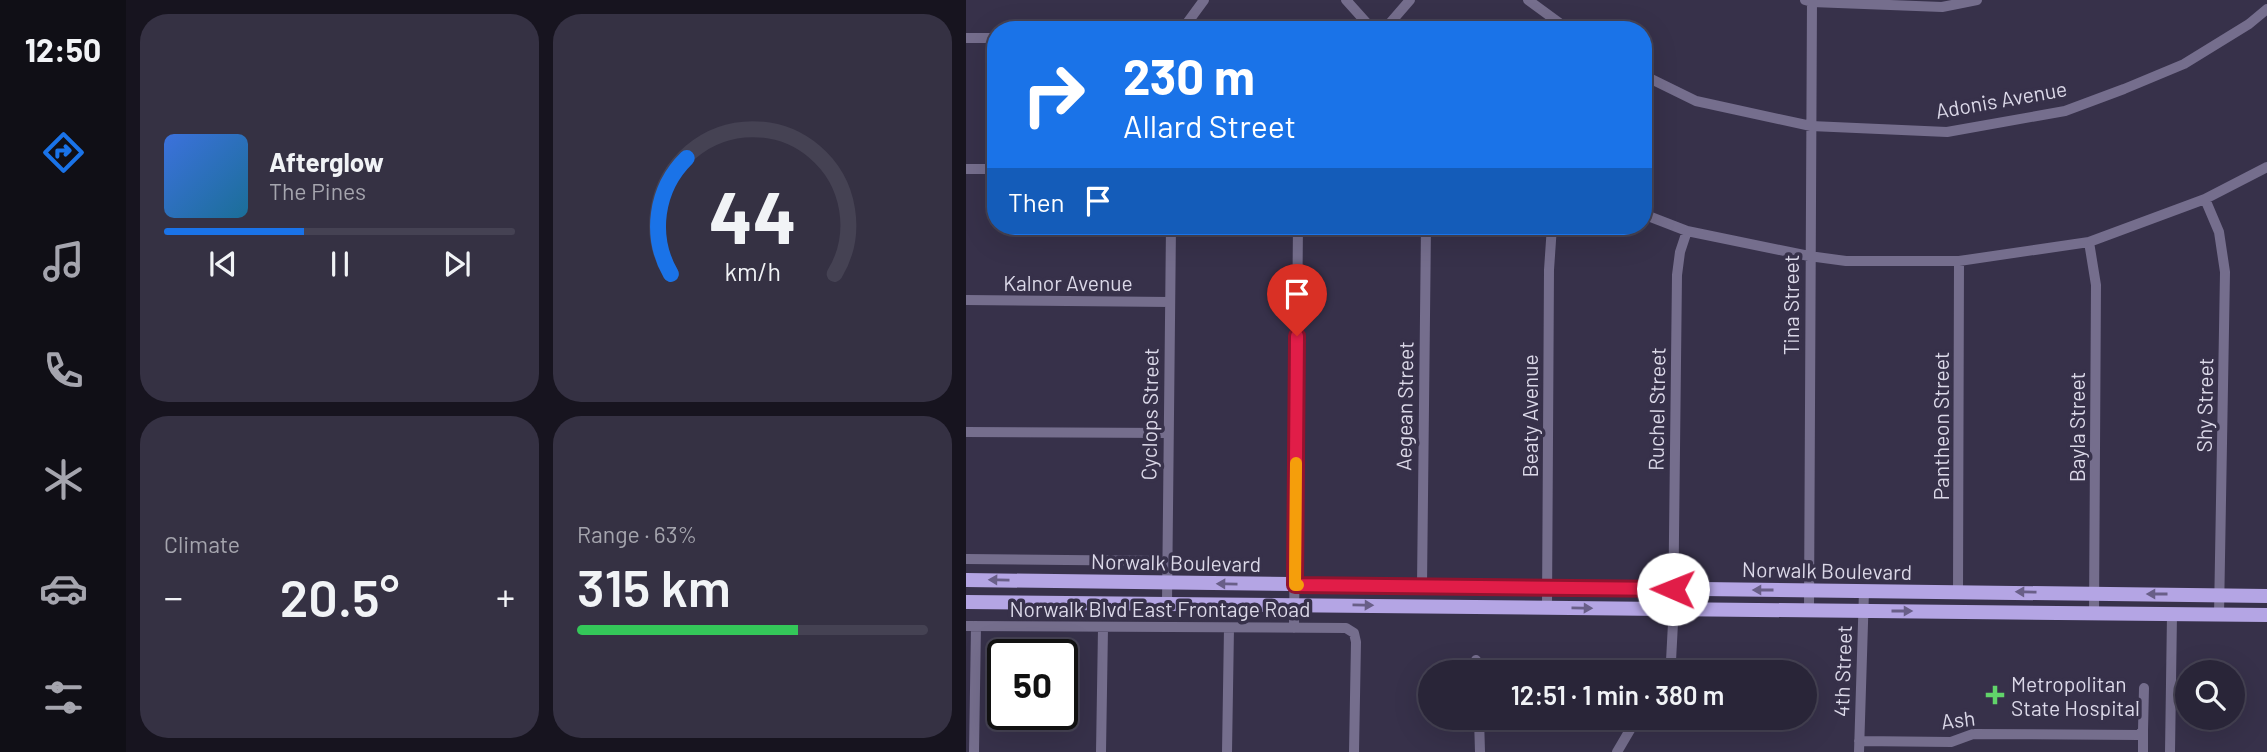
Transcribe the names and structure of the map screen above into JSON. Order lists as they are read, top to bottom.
{
  "streets": {
    "main road": ["Norwalk Boulevard"],
    "street": [
      "Adonis Avenue",
      "Kalnor Avenue",
      "Tina Street",
      "Shy Street",
      "Aegean Street",
      "Ruchel Street",
      "Cyclops Street",
      "Beaty Avenue",
      "Pantheon Street",
      "Bayla Street",
      "Norwalk Blvd East Frontage Road",
      "4th Street",
      "Ash"
    ]
  },
  "crossings": [
    ["Adonis Avenue", "Tina Street"],
    ["Kalnor Avenue", "Cyclops Street"],
    ["Tina Street", "Norwalk Boulevard"],
    ["Shy Street", "Norwalk Boulevard"],
    ["Aegean Street", "Norwalk Boulevard"],
    ["Ruchel Street", "Norwalk Boulevard"],
    ["Cyclops Street", "Norwalk Boulevard"],
    ["Beaty Avenue", "Norwalk Boulevard"],
    ["Pantheon Street", "Norwalk Boulevard"],
    ["Bayla Street", "Norwalk Boulevard"],
    ["Norwalk Boulevard", "4th Street"],
    ["4th Street", "Ash"]
  ],
  "places": {
    "health": ["Metropolitan State Hospital"]
  },
  "page": {
    "tabs": "12:50",
    "turn": ["230 m", "Allard Street"],
    "song": ["Afterglow", "The Pines"],
    "then": "Then",
    "tile": [
      "Climate",
      ["Range · 63%", "315 km"]
    ],
    "heat": ["−", "20.5°", "+"],
    "limit": "50",
    "trip": "12:51 · 1 min · 380 m",
    "gauge": ["44", "km/h"]
  }
}
